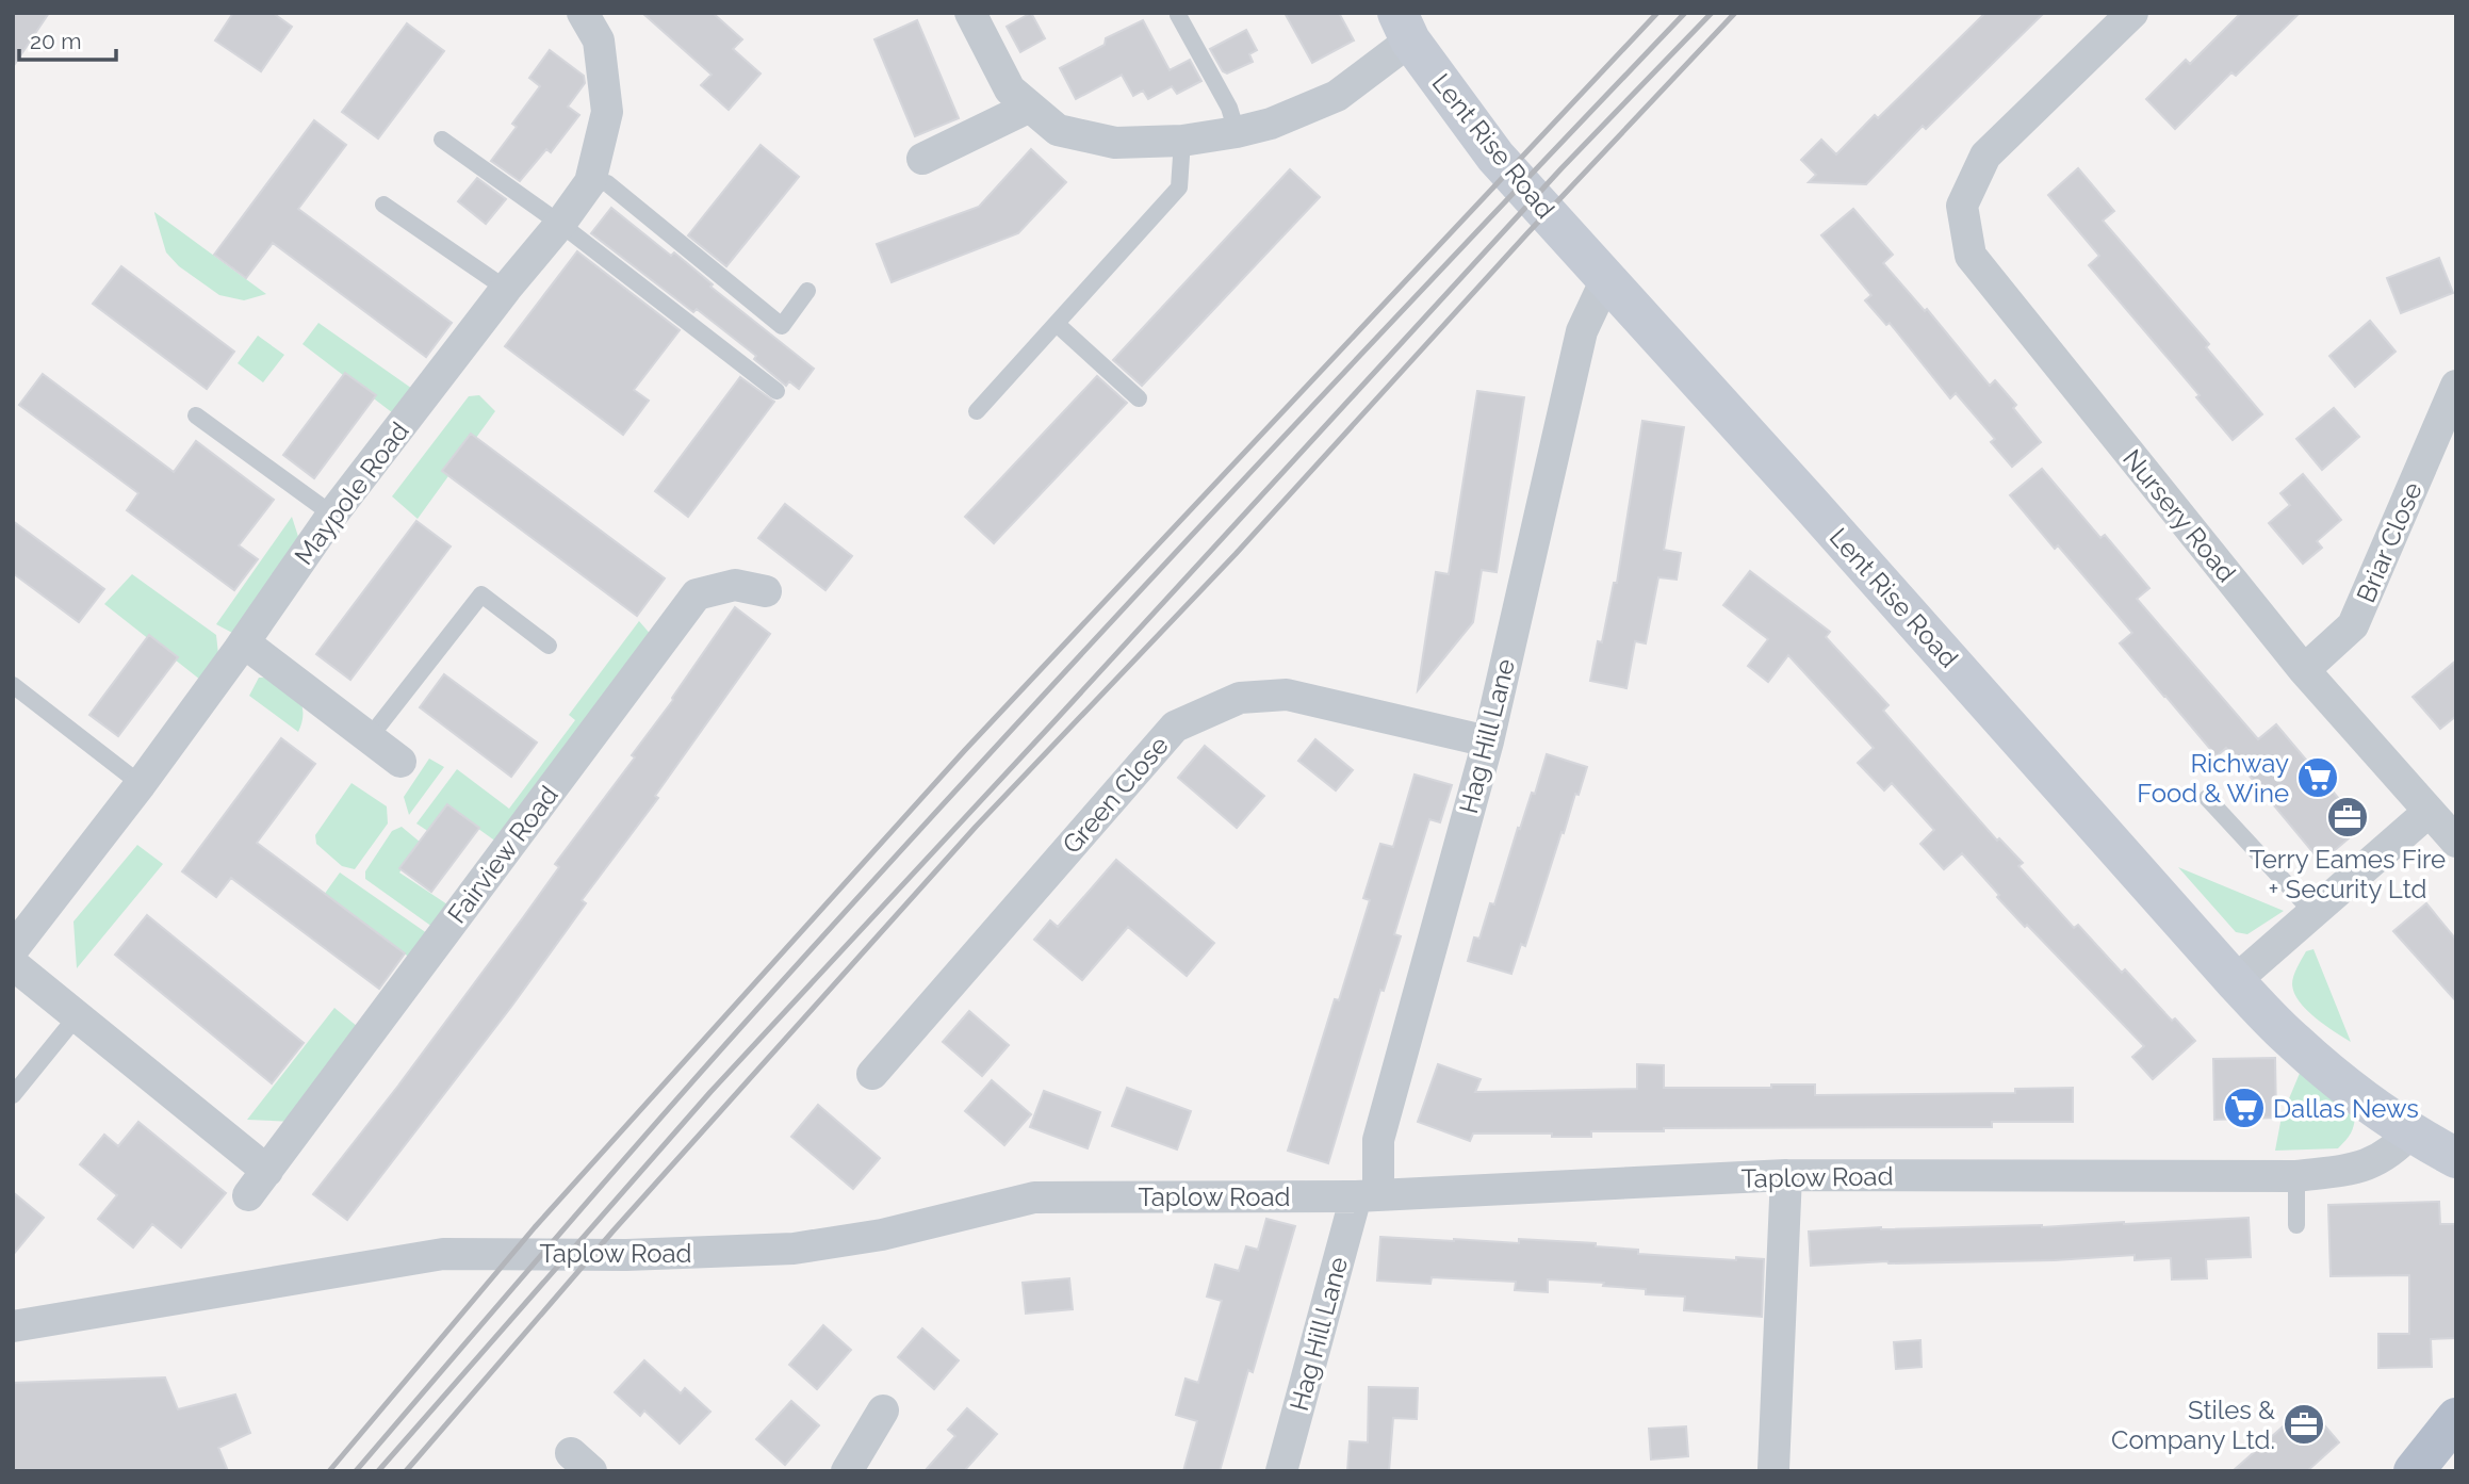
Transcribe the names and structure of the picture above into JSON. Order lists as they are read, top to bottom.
{
  "streets": {
    "street": [
      "Lent Rise Road",
      "Maypole Road",
      "Nursery Road",
      "Briar Close",
      "Hag Hill Lane",
      "Green Close",
      "Fairview Road",
      "Taplow Road"
    ]
  },
  "crossings": [
    ["Lent Rise Road", "Hag Hill Lane"],
    ["Lent Rise Road", "Taplow Road"],
    ["Nursery Road", "Briar Close"],
    ["Hag Hill Lane", "Green Close"],
    ["Hag Hill Lane", "Taplow Road"]
  ],
  "places": {
    "supermarket": ["Richway Food & Wine", "Dallas News"],
    "office": ["Terry Eames Fire + Security Ltd", "Stiles & Company Ltd."]
  },
  "scale_bar": "20 m"
}
